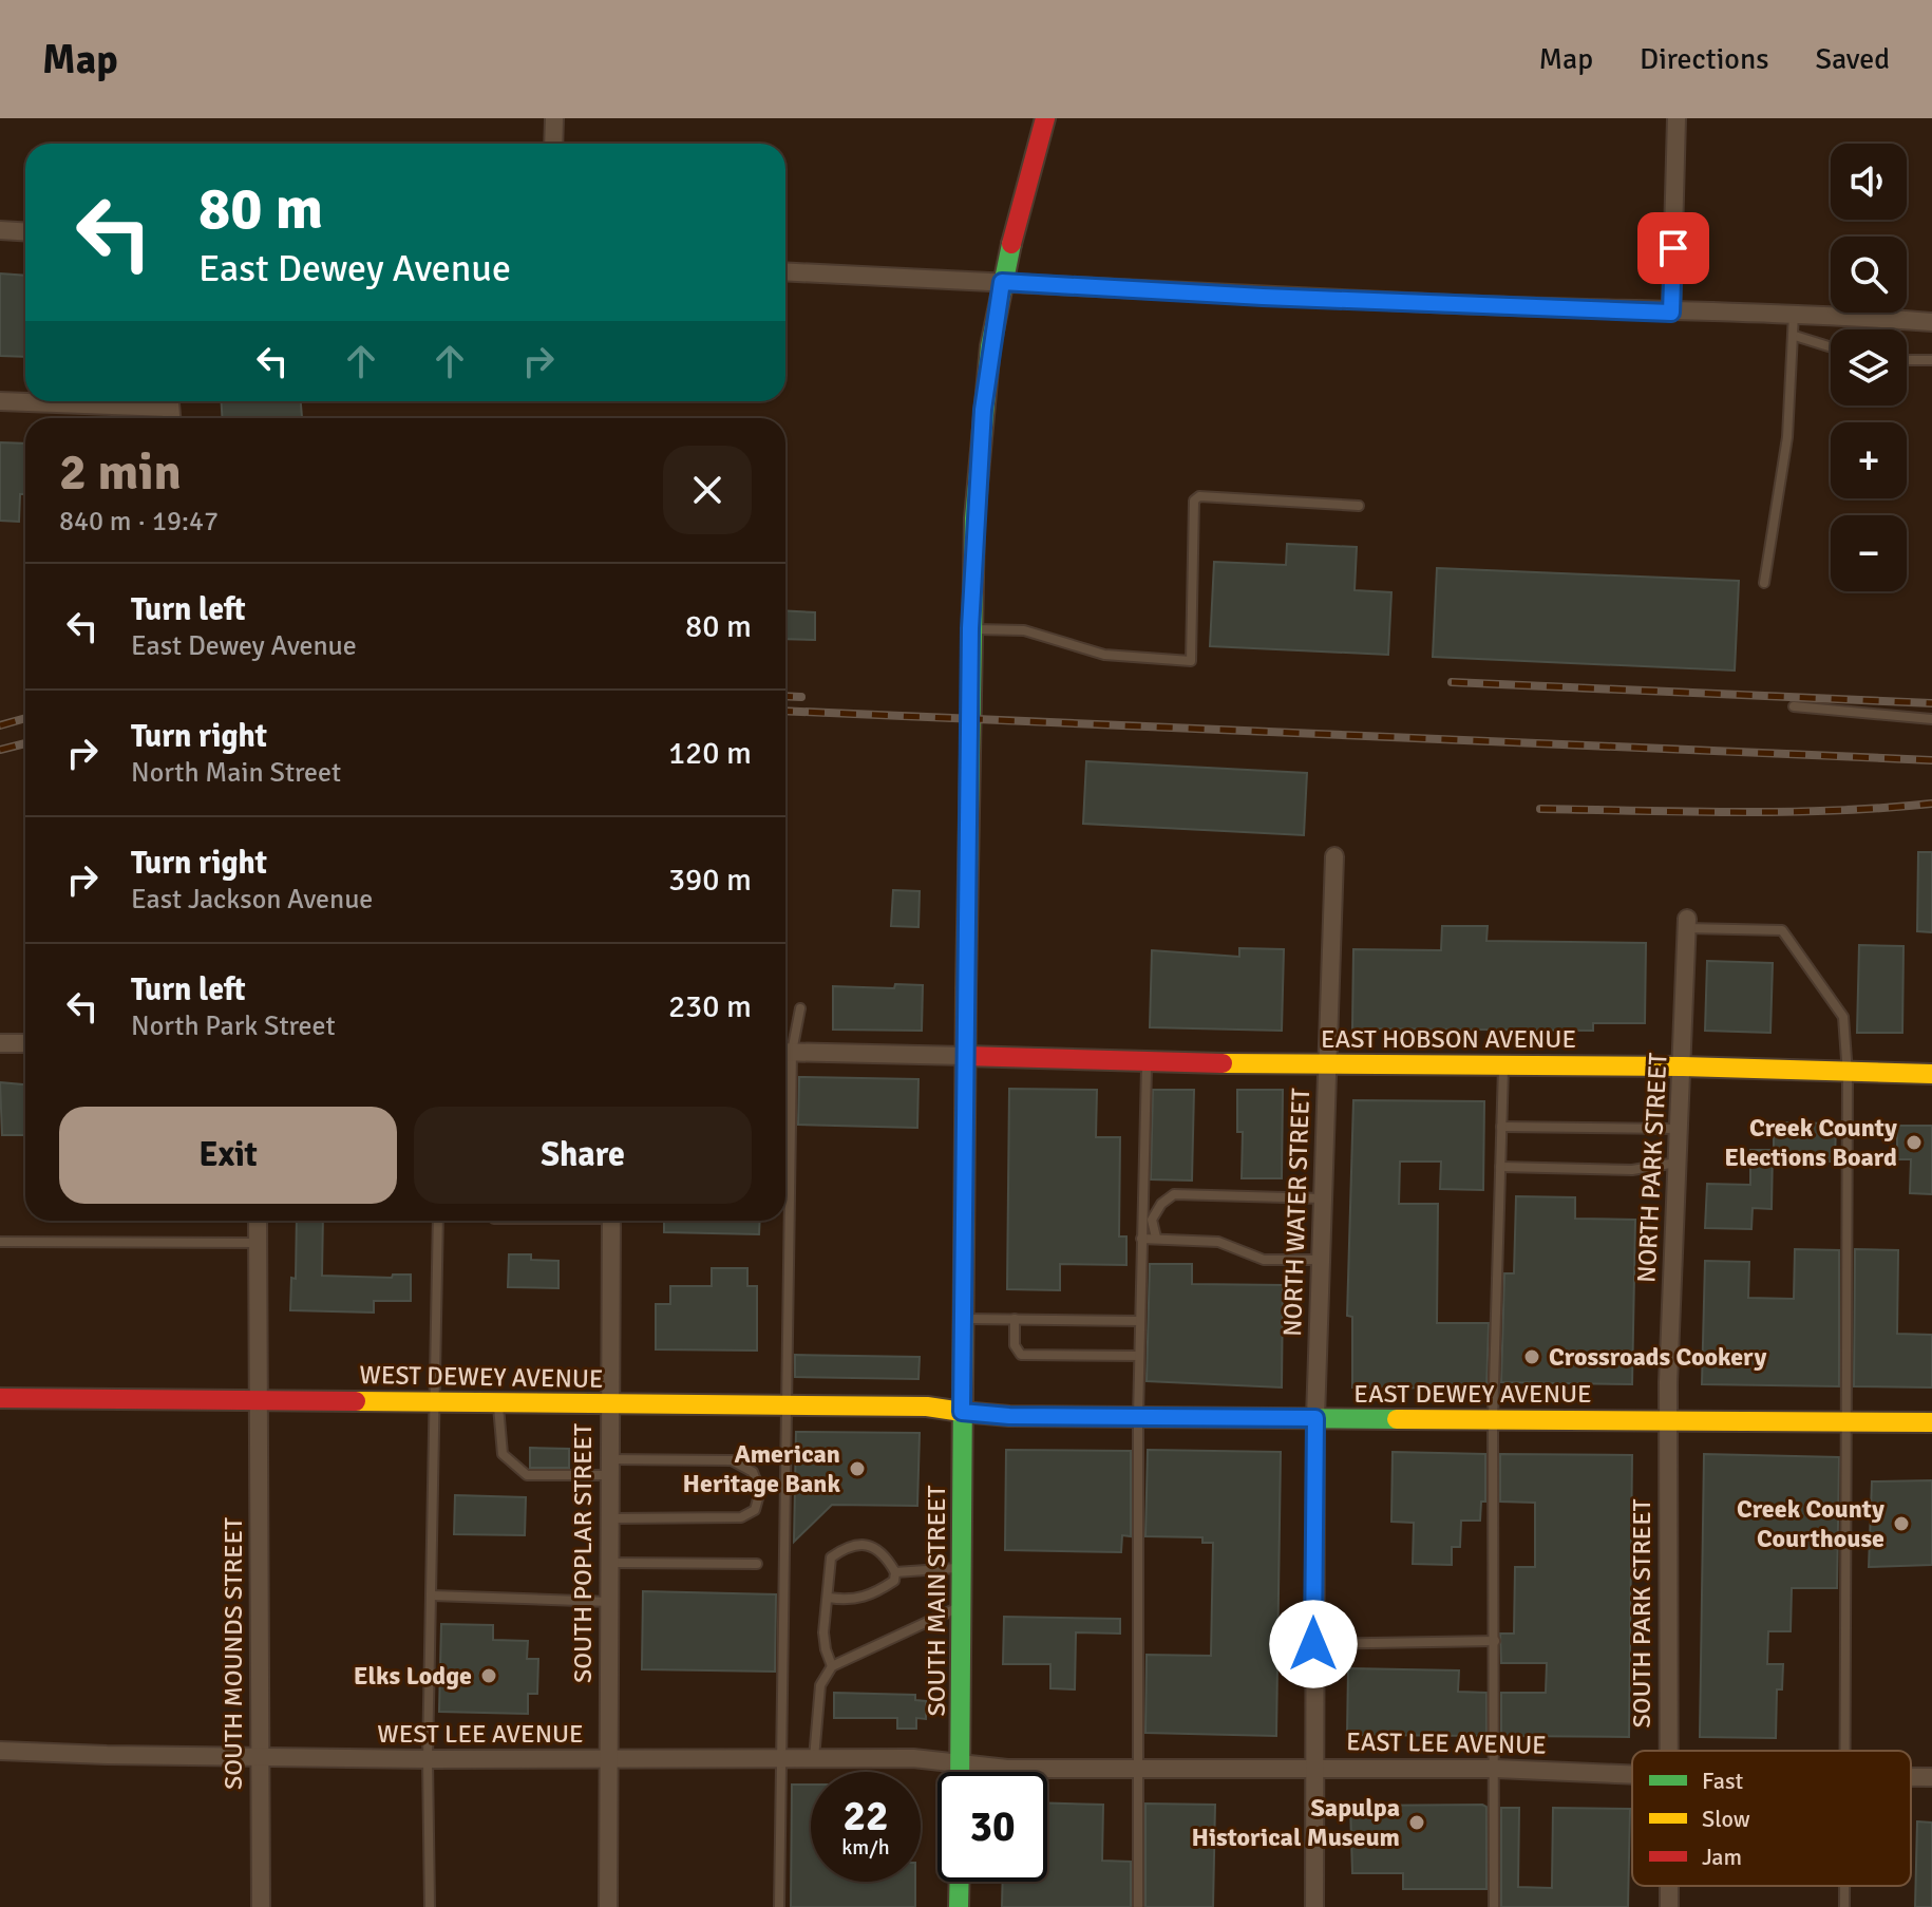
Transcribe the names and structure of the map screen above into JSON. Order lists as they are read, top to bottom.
{
  "streets": {
    "main road": [
      "EAST HOBSON AVENUE",
      "WEST DEWEY AVENUE",
      "EAST DEWEY AVENUE",
      "SOUTH MAIN STREET"
    ],
    "street": [
      "NORTH PARK STREET",
      "NORTH WATER STREET",
      "SOUTH POPLAR STREET",
      "SOUTH PARK STREET",
      "SOUTH MOUNDS STREET",
      "WEST LEE AVENUE",
      "EAST LEE AVENUE"
    ]
  },
  "crossings": [
    ["EAST HOBSON AVENUE", "NORTH PARK STREET"],
    ["EAST HOBSON AVENUE", "NORTH WATER STREET"],
    ["EAST HOBSON AVENUE", "SOUTH MAIN STREET"],
    ["NORTH PARK STREET", "EAST DEWEY AVENUE"],
    ["NORTH PARK STREET", "SOUTH PARK STREET"],
    ["NORTH WATER STREET", "EAST DEWEY AVENUE"],
    ["NORTH WATER STREET", "EAST LEE AVENUE"],
    ["WEST DEWEY AVENUE", "EAST DEWEY AVENUE"],
    ["WEST DEWEY AVENUE", "SOUTH POPLAR STREET"],
    ["WEST DEWEY AVENUE", "SOUTH MAIN STREET"],
    ["WEST DEWEY AVENUE", "SOUTH MOUNDS STREET"],
    ["EAST DEWEY AVENUE", "SOUTH MAIN STREET"],
    ["EAST DEWEY AVENUE", "SOUTH PARK STREET"],
    ["SOUTH POPLAR STREET", "WEST LEE AVENUE"],
    ["SOUTH MAIN STREET", "WEST LEE AVENUE"],
    ["SOUTH MAIN STREET", "EAST LEE AVENUE"],
    ["SOUTH MOUNDS STREET", "WEST LEE AVENUE"],
    ["WEST LEE AVENUE", "EAST LEE AVENUE"]
  ],
  "places": [
    "Creek County Elections Board",
    "Crossroads Cookery",
    "American Heritage Bank",
    "Creek County Courthouse",
    "Elks Lodge",
    "Sapulpa Historical Museum"
  ],
  "legend": ["Fast", "Slow", "Jam"],
  "page": {
    "header": "Map",
    "nav": ["Map", "Directions", "Saved"],
    "map_buttons": ["+", "−"],
    "turn": ["80 m", "East Dewey Avenue"],
    "heading": ["2 min", "840 m · 19:47"],
    "list": [
      {
        "name": "Turn left",
        "note": "East Dewey Avenue",
        "value": "80 m"
      },
      {
        "name": "Turn right",
        "note": "North Main Street",
        "value": "120 m"
      },
      {
        "name": "Turn right",
        "note": "East Jackson Avenue",
        "value": "390 m"
      },
      {
        "name": "Turn left",
        "note": "North Park Street",
        "value": "230 m"
      }
    ],
    "buttons": ["Exit", "Share"],
    "speed": "22 km/h",
    "limit": "30"
  }
}
